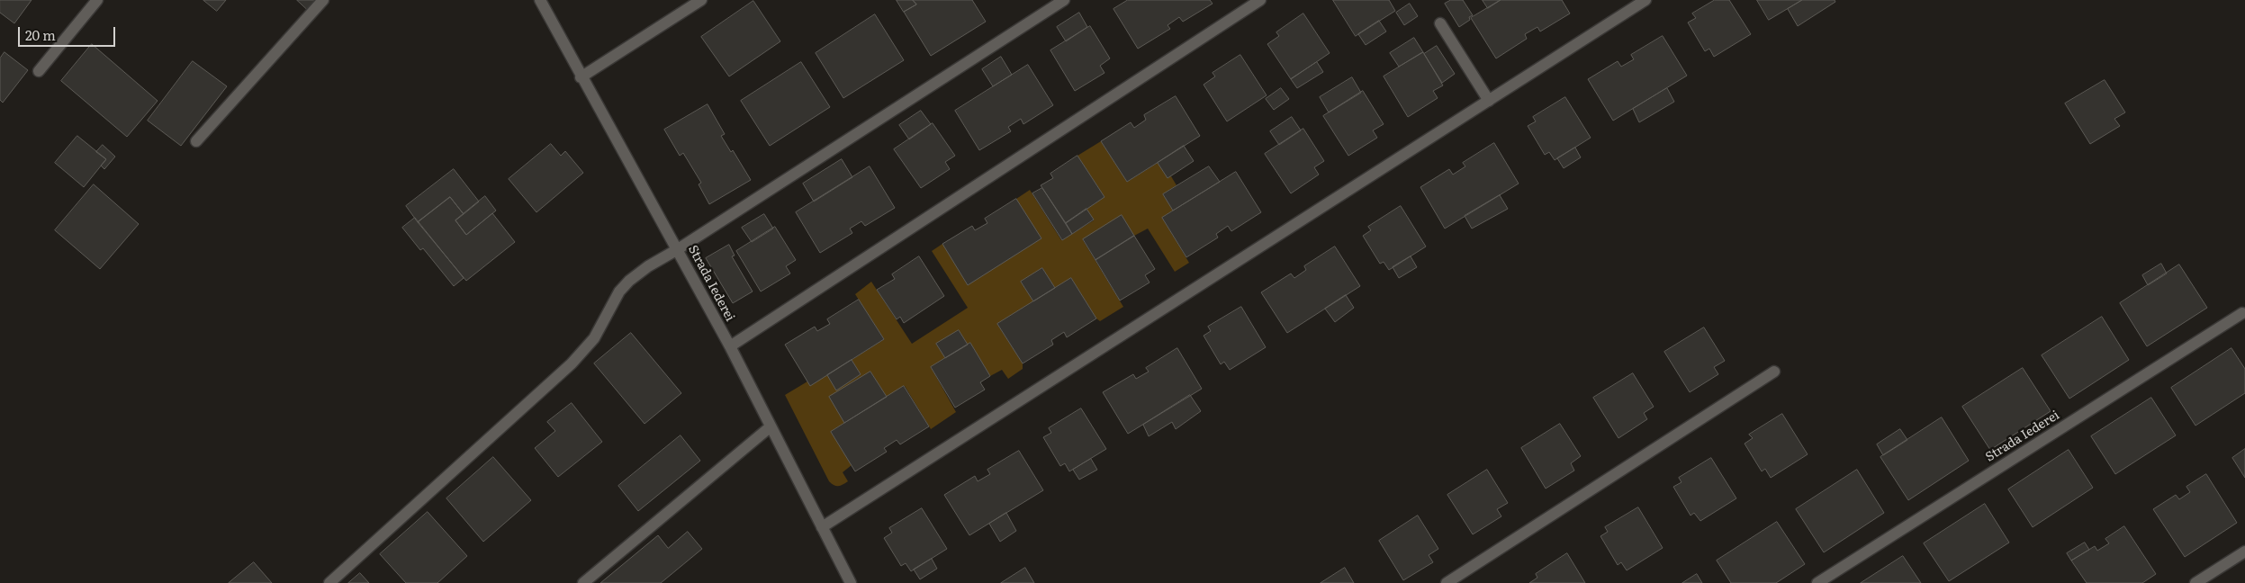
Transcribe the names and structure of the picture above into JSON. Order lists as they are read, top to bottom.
{
  "streets": {
    "street": ["Strada Iederei"]
  },
  "scale_bar": "20 m"
}
